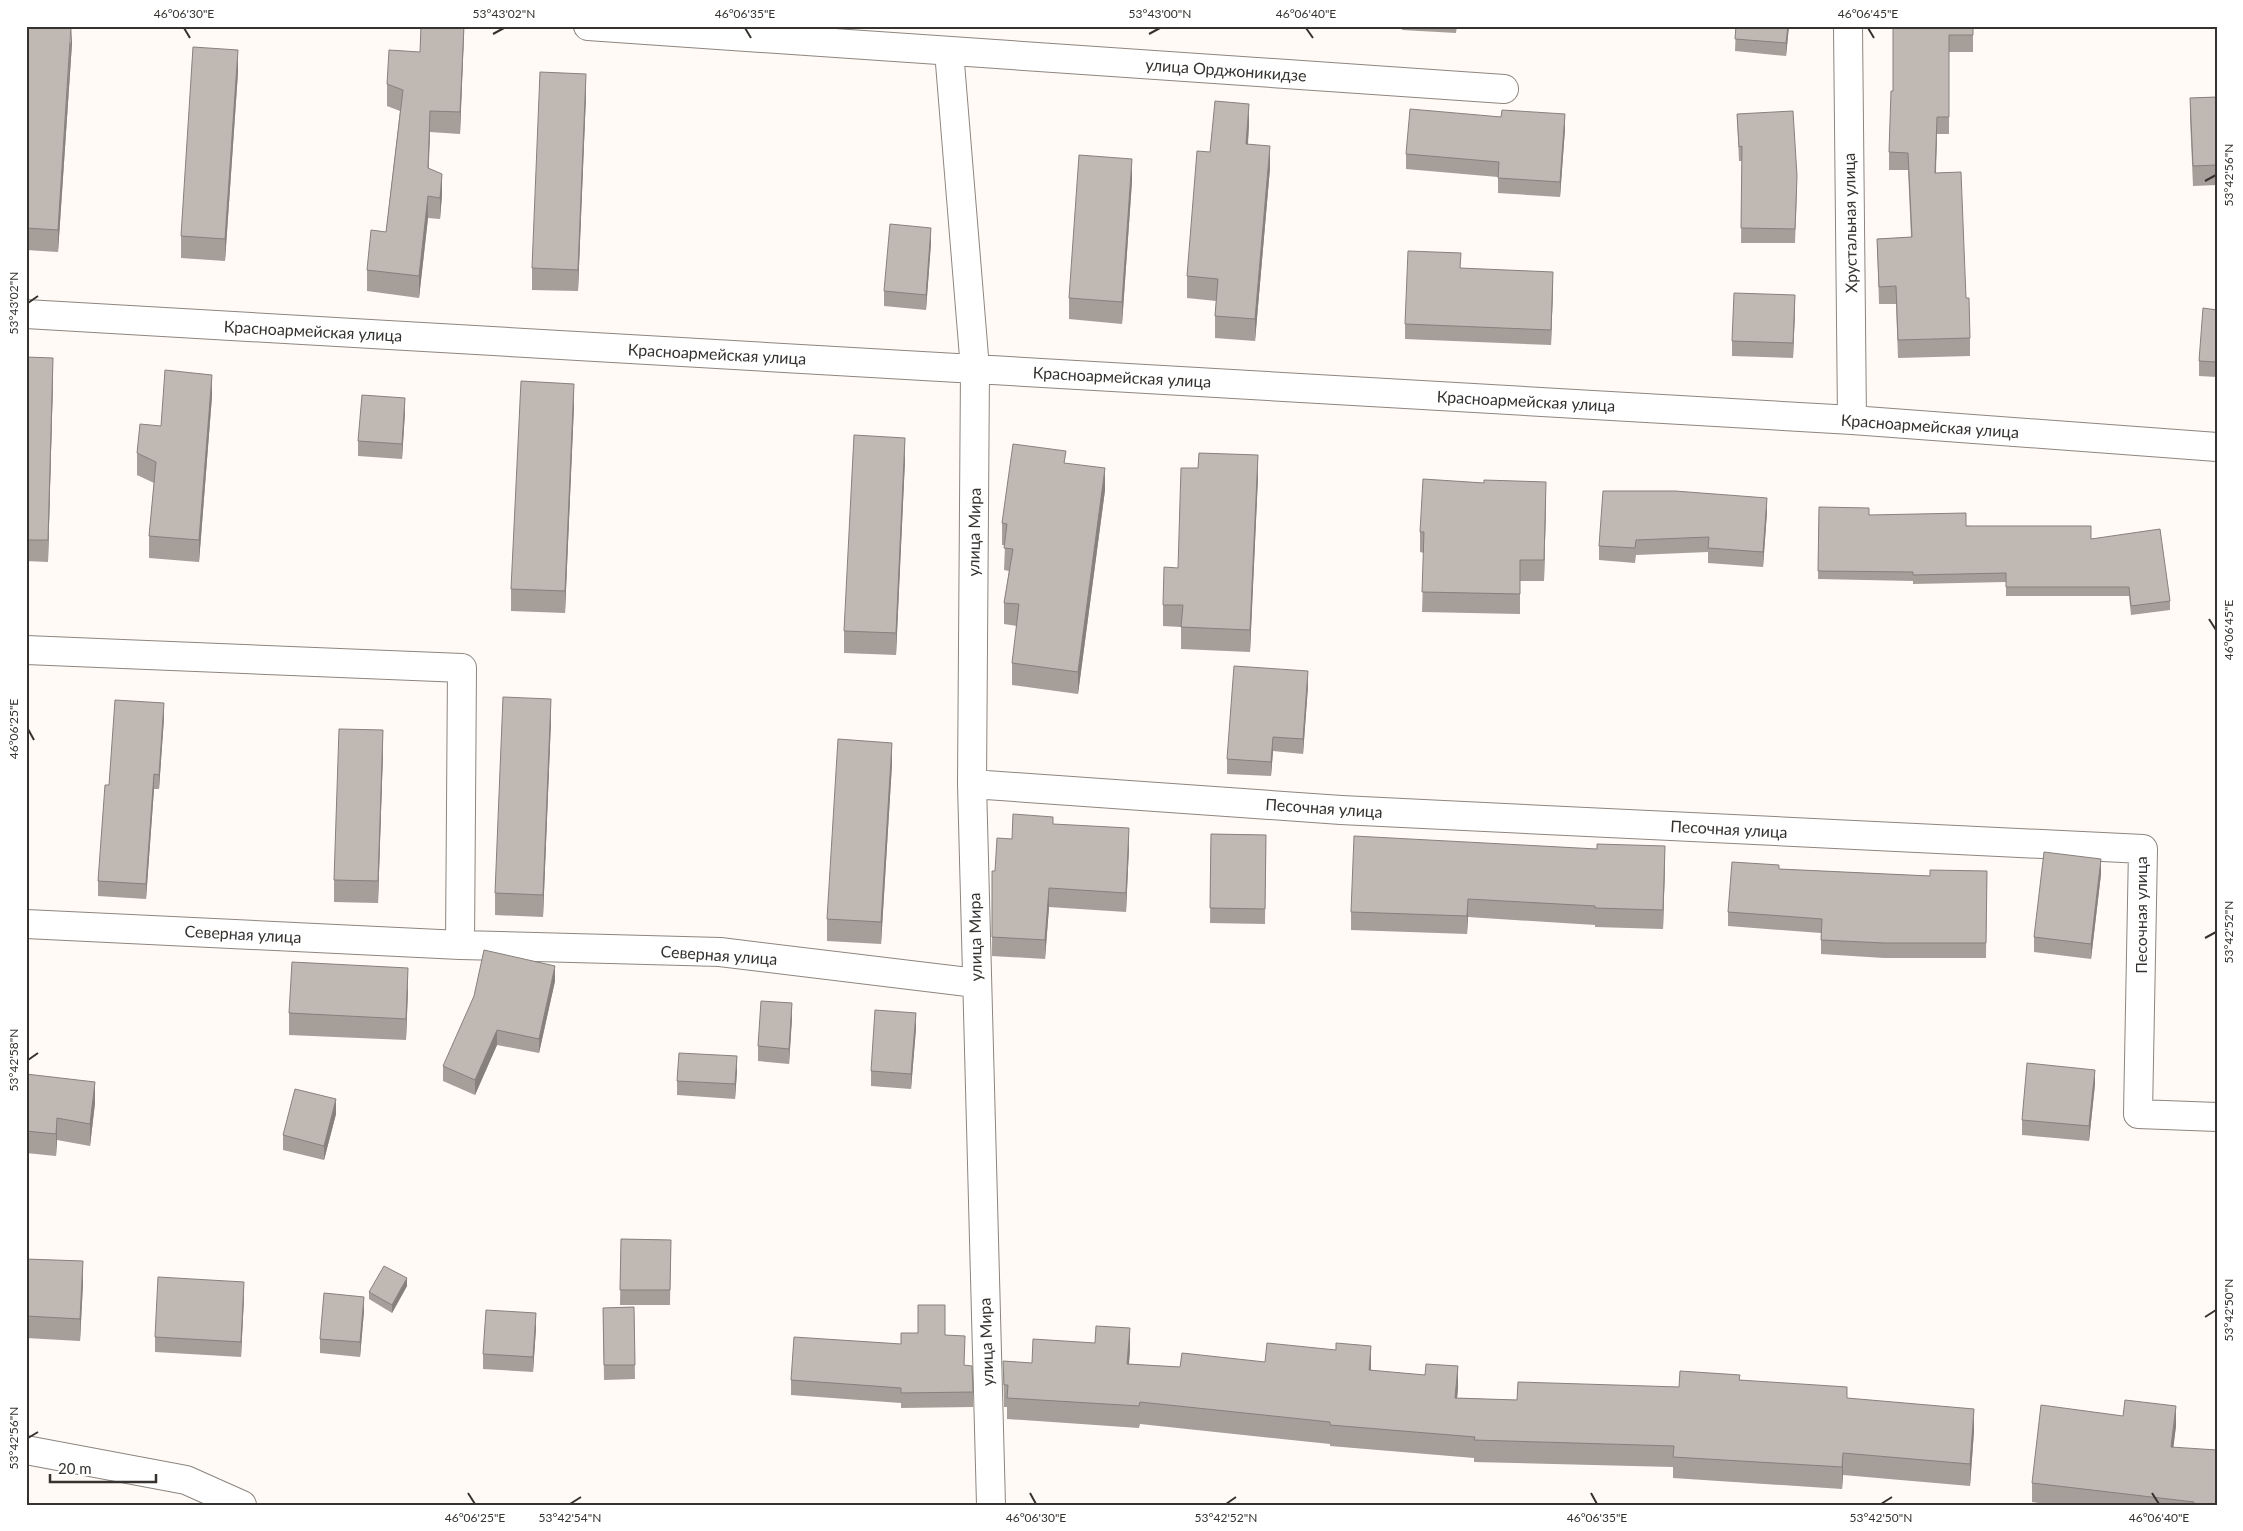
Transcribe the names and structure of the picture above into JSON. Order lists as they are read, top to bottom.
{
  "streets": {
    "street": [
      "улица Орджоникидзе",
      "Хрустальная улица",
      "Красноармейская улица",
      "улица Мира",
      "Песочная улица",
      "Северная улица"
    ]
  },
  "crossings": [
    ["Хрустальная улица", "Красноармейская улица"],
    ["Красноармейская улица", "улица Мира"],
    ["улица Мира", "Песочная улица"],
    ["улица Мира", "Северная улица"]
  ],
  "scale_bar": "20 m",
  "coordinates": [
    "46°06'30\"E",
    "53°43'02\"N",
    "46°06'35\"E",
    "53°43'00\"N",
    "46°06'40\"E",
    "46°06'45\"E",
    "53°42'56\"N",
    "46°06'25\"E",
    "53°42'52\"N",
    "53°42'58\"N",
    "53°42'50\"N",
    "53°42'54\"N"
  ]
}
